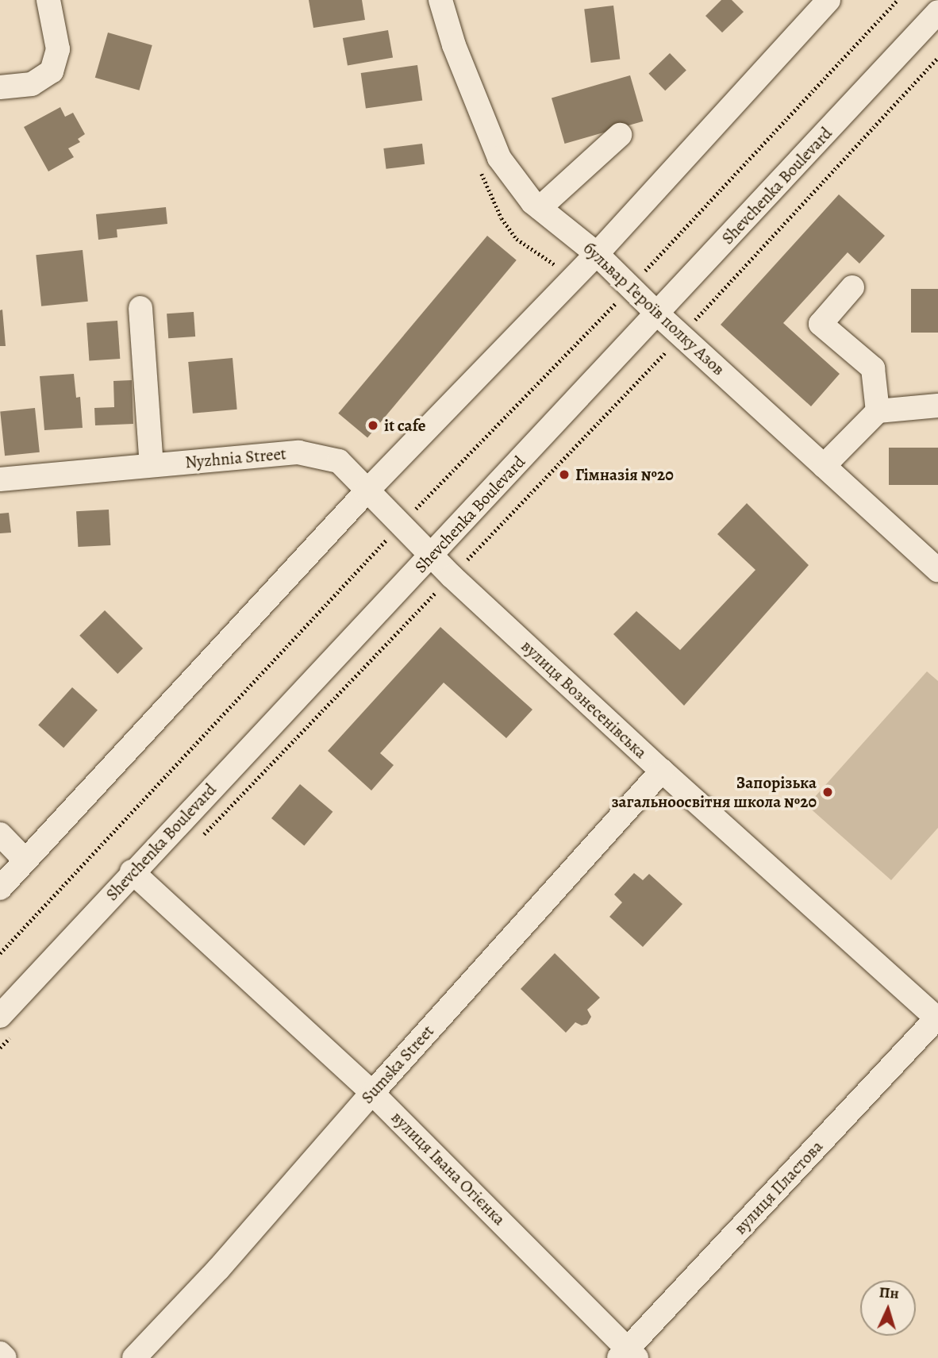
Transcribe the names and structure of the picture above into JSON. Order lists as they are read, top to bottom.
{
  "streets": {
    "street": [
      "Shevchenka Boulevard",
      "бульвар Героїв полку Азов",
      "Nyzhnia Street",
      "вулиця Вознесенівська",
      "Sumska Street",
      "вулиця Івана Огієнка",
      "вулиця Пластова"
    ]
  },
  "crossings": [
    ["Shevchenka Boulevard", "бульвар Героїв полку Азов"],
    ["Shevchenka Boulevard", "Nyzhnia Street"],
    ["Shevchenka Boulevard", "вулиця Вознесенівська"],
    ["Shevchenka Boulevard", "вулиця Івана Огієнка"],
    ["Nyzhnia Street", "вулиця Вознесенівська"],
    ["вулиця Вознесенівська", "Sumska Street"],
    ["вулиця Вознесенівська", "вулиця Пластова"],
    ["Sumska Street", "вулиця Івана Огієнка"],
    ["вулиця Івана Огієнка", "вулиця Пластова"]
  ],
  "places": ["it cafe", "Гімназія №20", "Запорізька загальноосвітня школа №20"],
  "north": "top"
}
